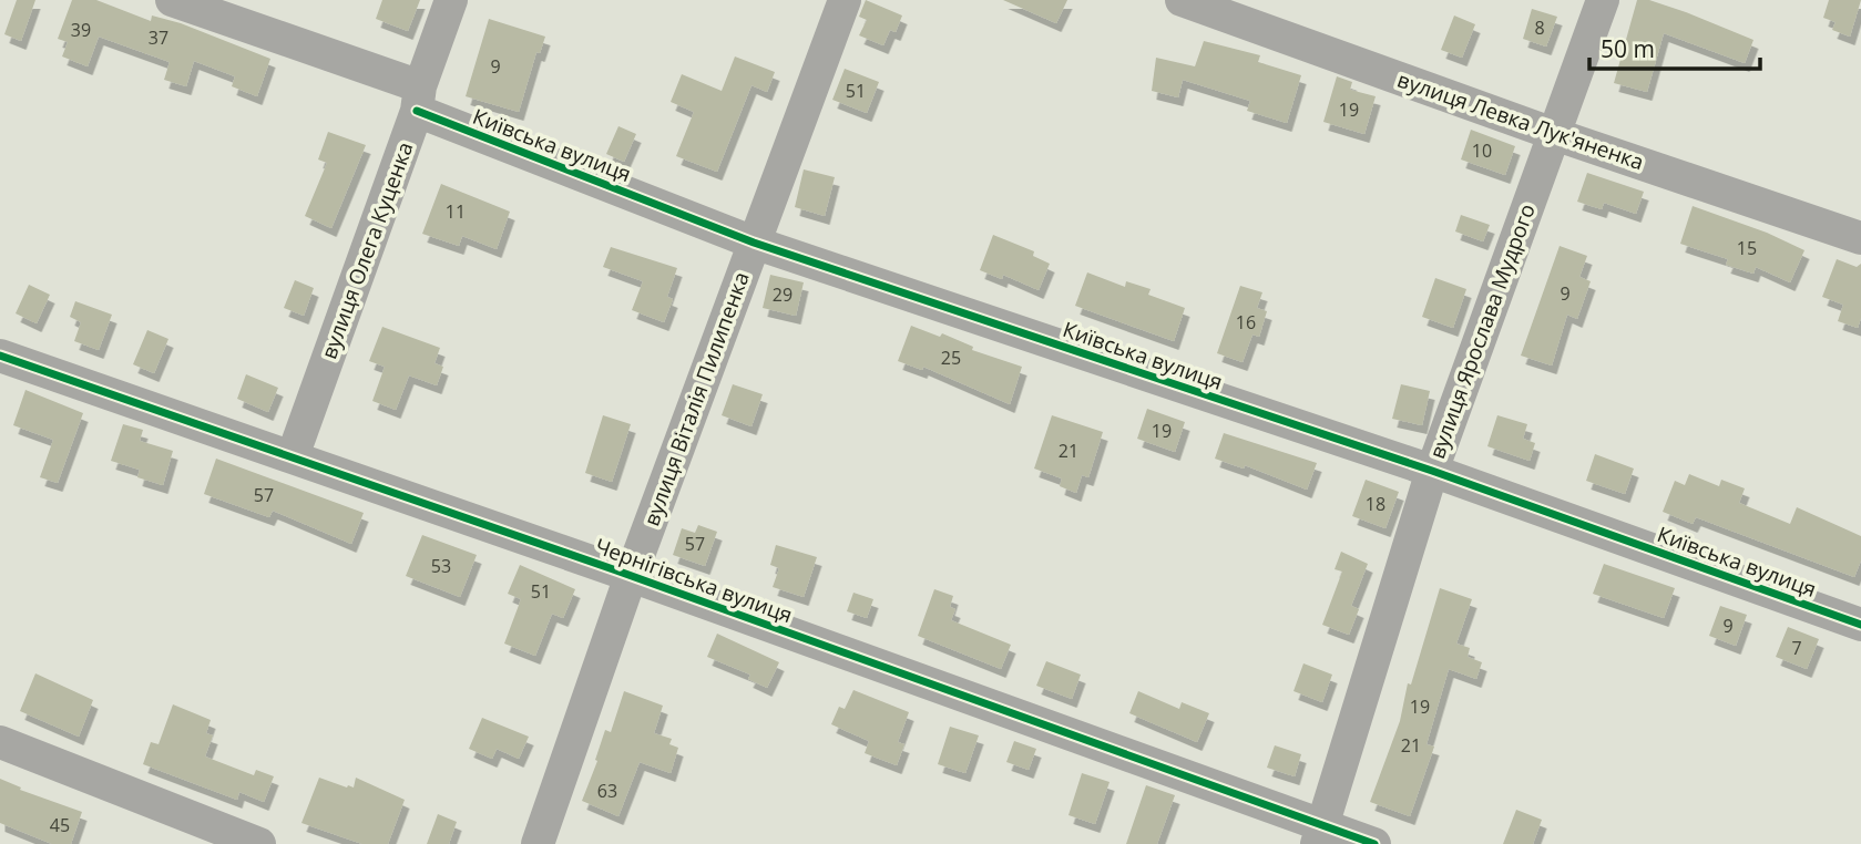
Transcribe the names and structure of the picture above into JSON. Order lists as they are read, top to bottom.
{
  "streets": {
    "street": [
      "вулиця Левка Лук'яненка",
      "Київська вулиця",
      "вулиця Олега Куценка",
      "вулиця Ярослава Мудрого",
      "вулиця Віталія Пилипенка",
      "Чернігівська вулиця"
    ]
  },
  "crossings": [
    ["вулиця Левка Лук'яненка", "вулиця Ярослава Мудрого"],
    ["Київська вулиця", "вулиця Олега Куценка"],
    ["Київська вулиця", "вулиця Ярослава Мудрого"],
    ["Київська вулиця", "вулиця Віталія Пилипенка"],
    ["вулиця Олега Куценка", "Чернігівська вулиця"],
    ["вулиця Ярослава Мудрого", "Чернігівська вулиця"],
    ["вулиця Віталія Пилипенка", "Чернігівська вулиця"]
  ],
  "house_numbers": [
    "8",
    "39",
    "37",
    "9",
    "51",
    "19",
    "10",
    "11",
    "15",
    "9",
    "29",
    "16",
    "25",
    "19",
    "21",
    "57",
    "18",
    "57",
    "53",
    "51",
    "9",
    "7",
    "19",
    "21",
    "63",
    "45"
  ],
  "scale_bar": "50 m"
}
